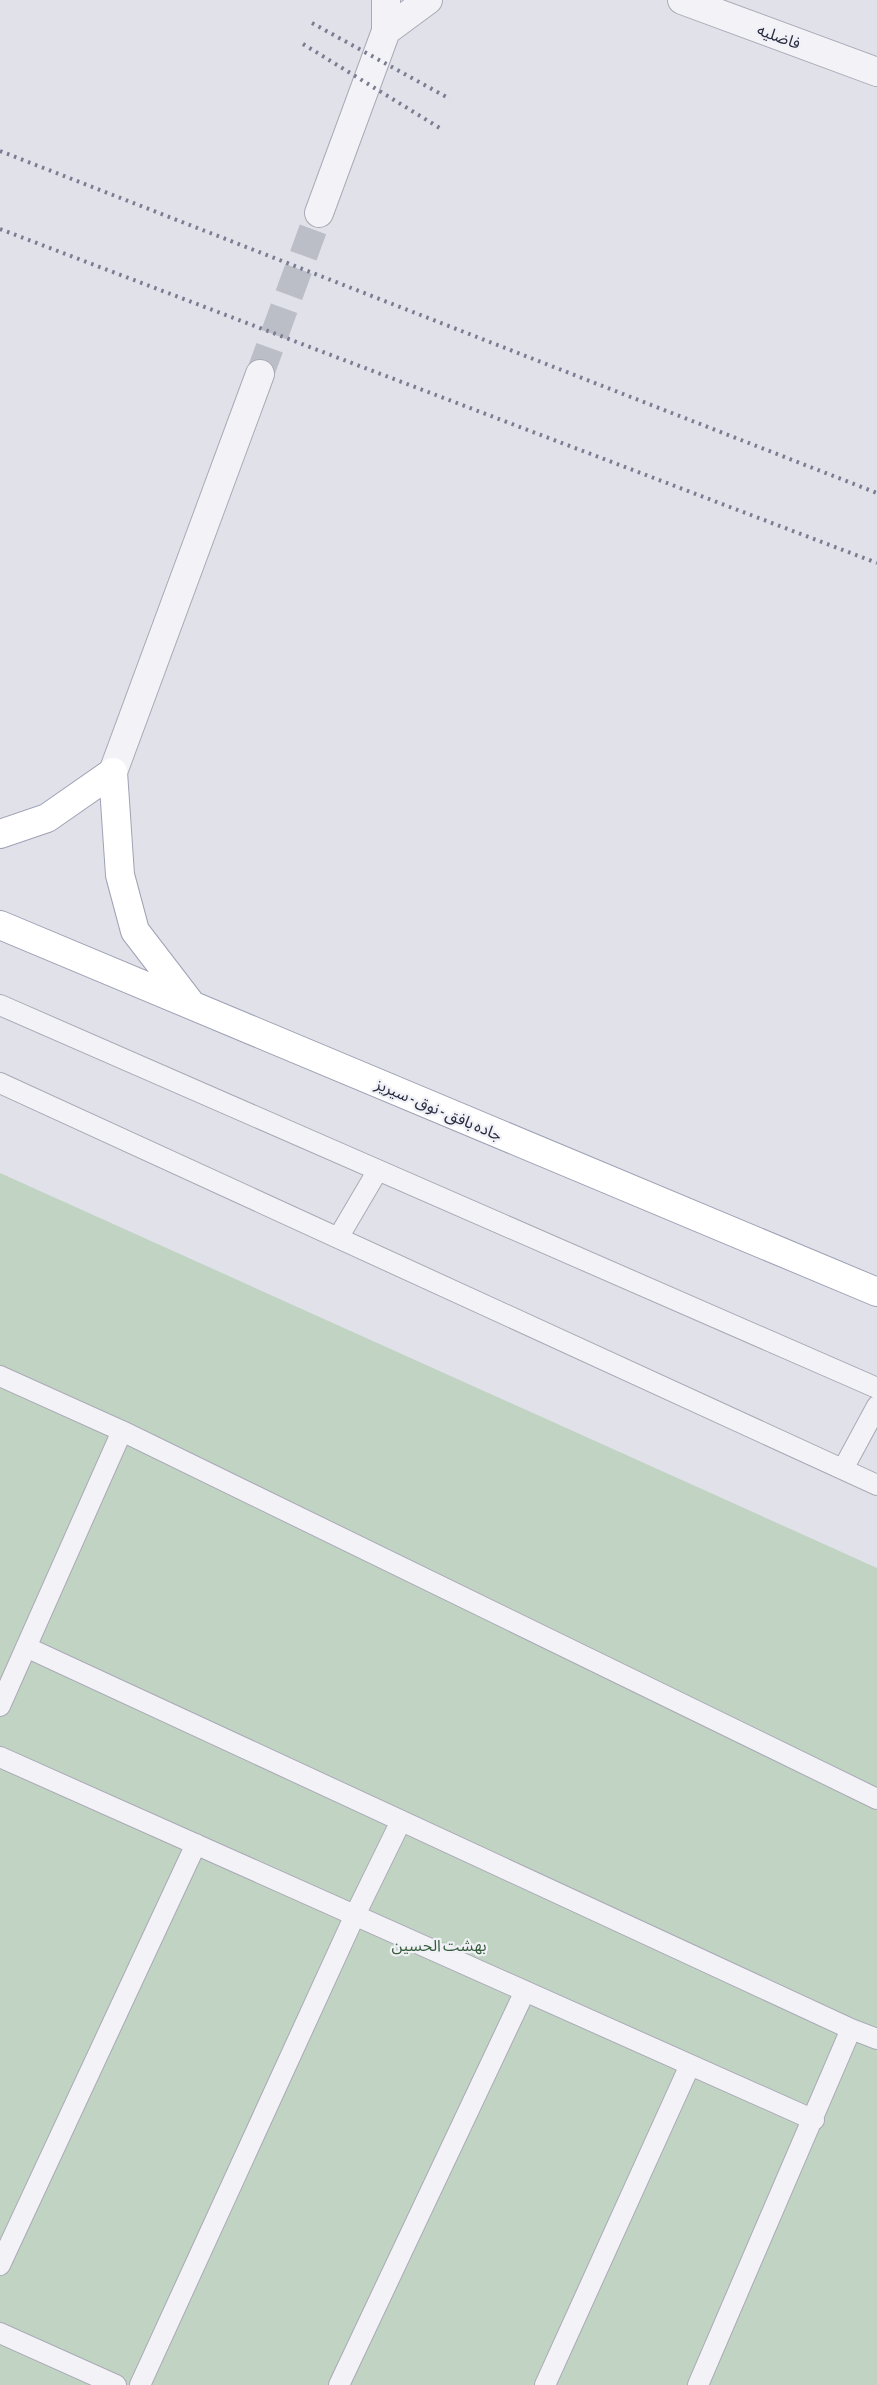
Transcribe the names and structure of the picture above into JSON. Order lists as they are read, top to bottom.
{
  "streets": {
    "main road": ["جاده بافق - نوق - سیریز"],
    "street": ["فاضلیه"]
  },
  "parks": ["بهشت الحسین"]
}
